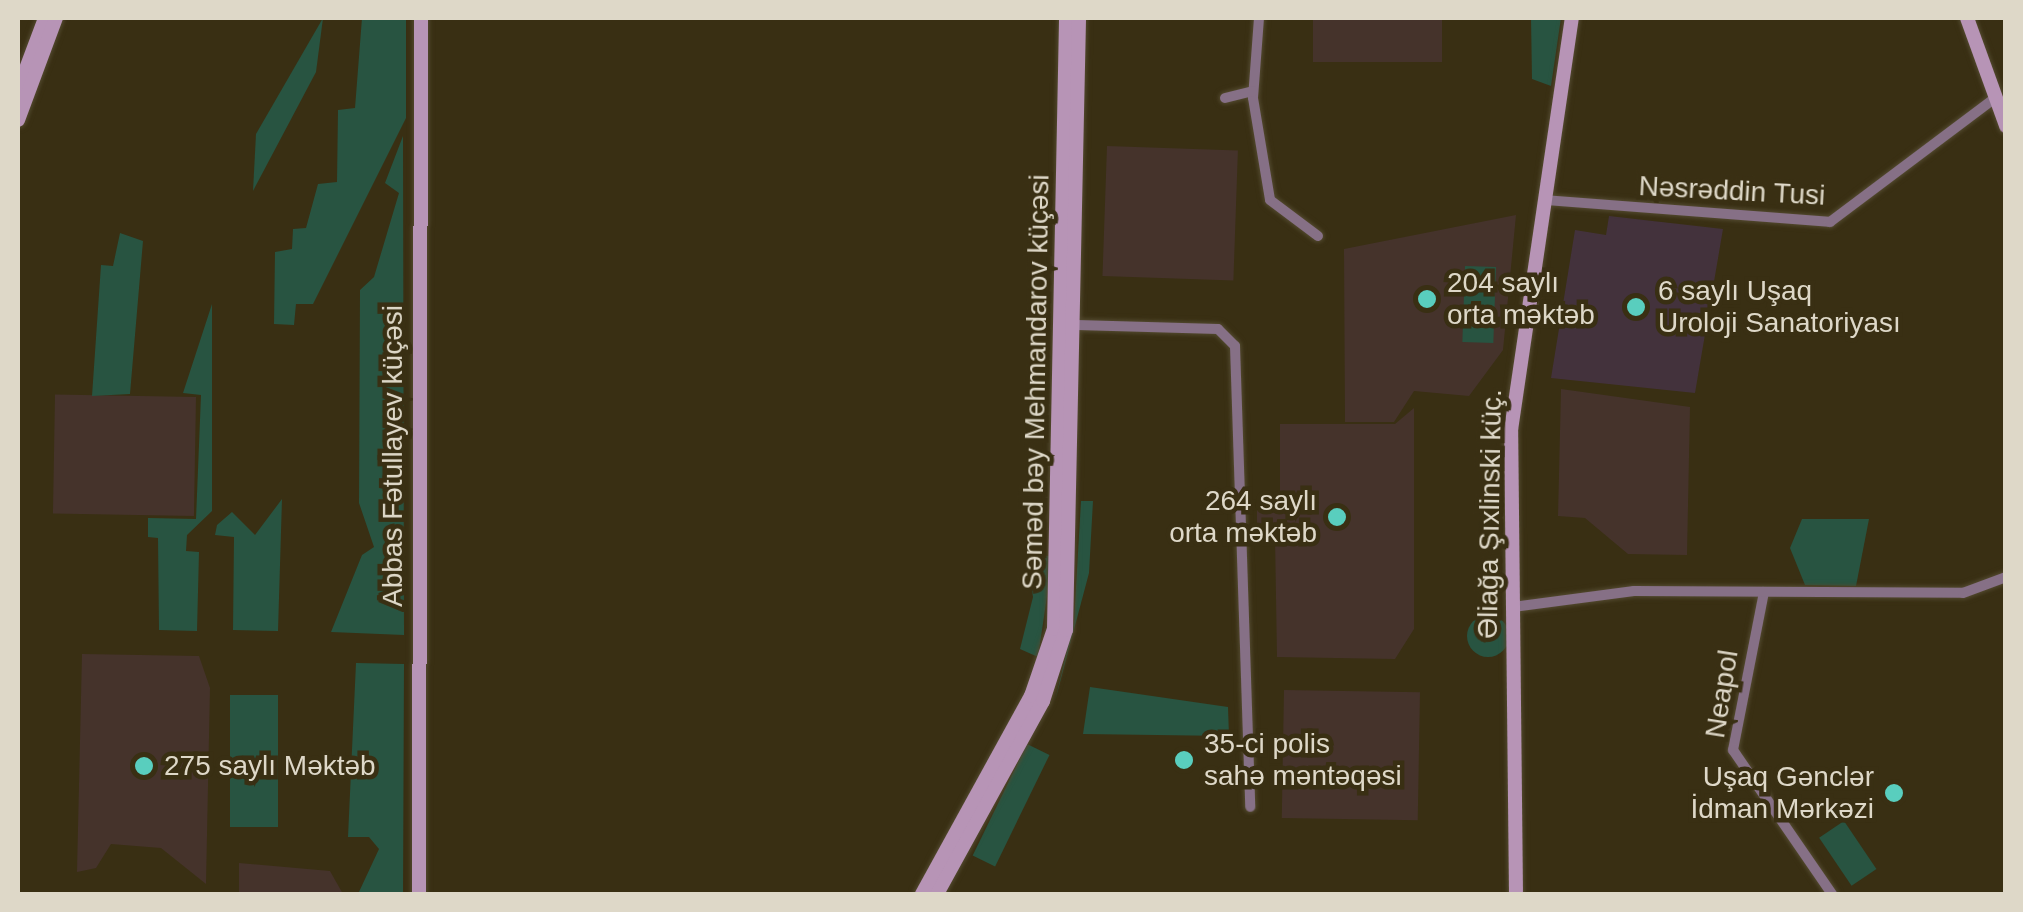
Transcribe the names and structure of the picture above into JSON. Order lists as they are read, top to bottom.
{
  "streets": {
    "main road": ["Səməd bəy Mehmandarov küçəsi", "Abbas Fətullayev küçəsi", "Əliağa Şıxlinski küç."],
    "street": ["Nəsrəddin Tusi", "Neapol"]
  },
  "crossings": [
    ["Nəsrəddin Tusi", "Əliağa Şıxlinski küç."]
  ],
  "places": [
    "204 saylı orta məktəb",
    "6 saylı Uşaq Uroloji Sanatoriyası",
    "264 saylı orta məktəb",
    "35-ci polis sahə məntəqəsi",
    "275 saylı Məktəb",
    "Uşaq Gənclər İdman Mərkəzi"
  ]
}
